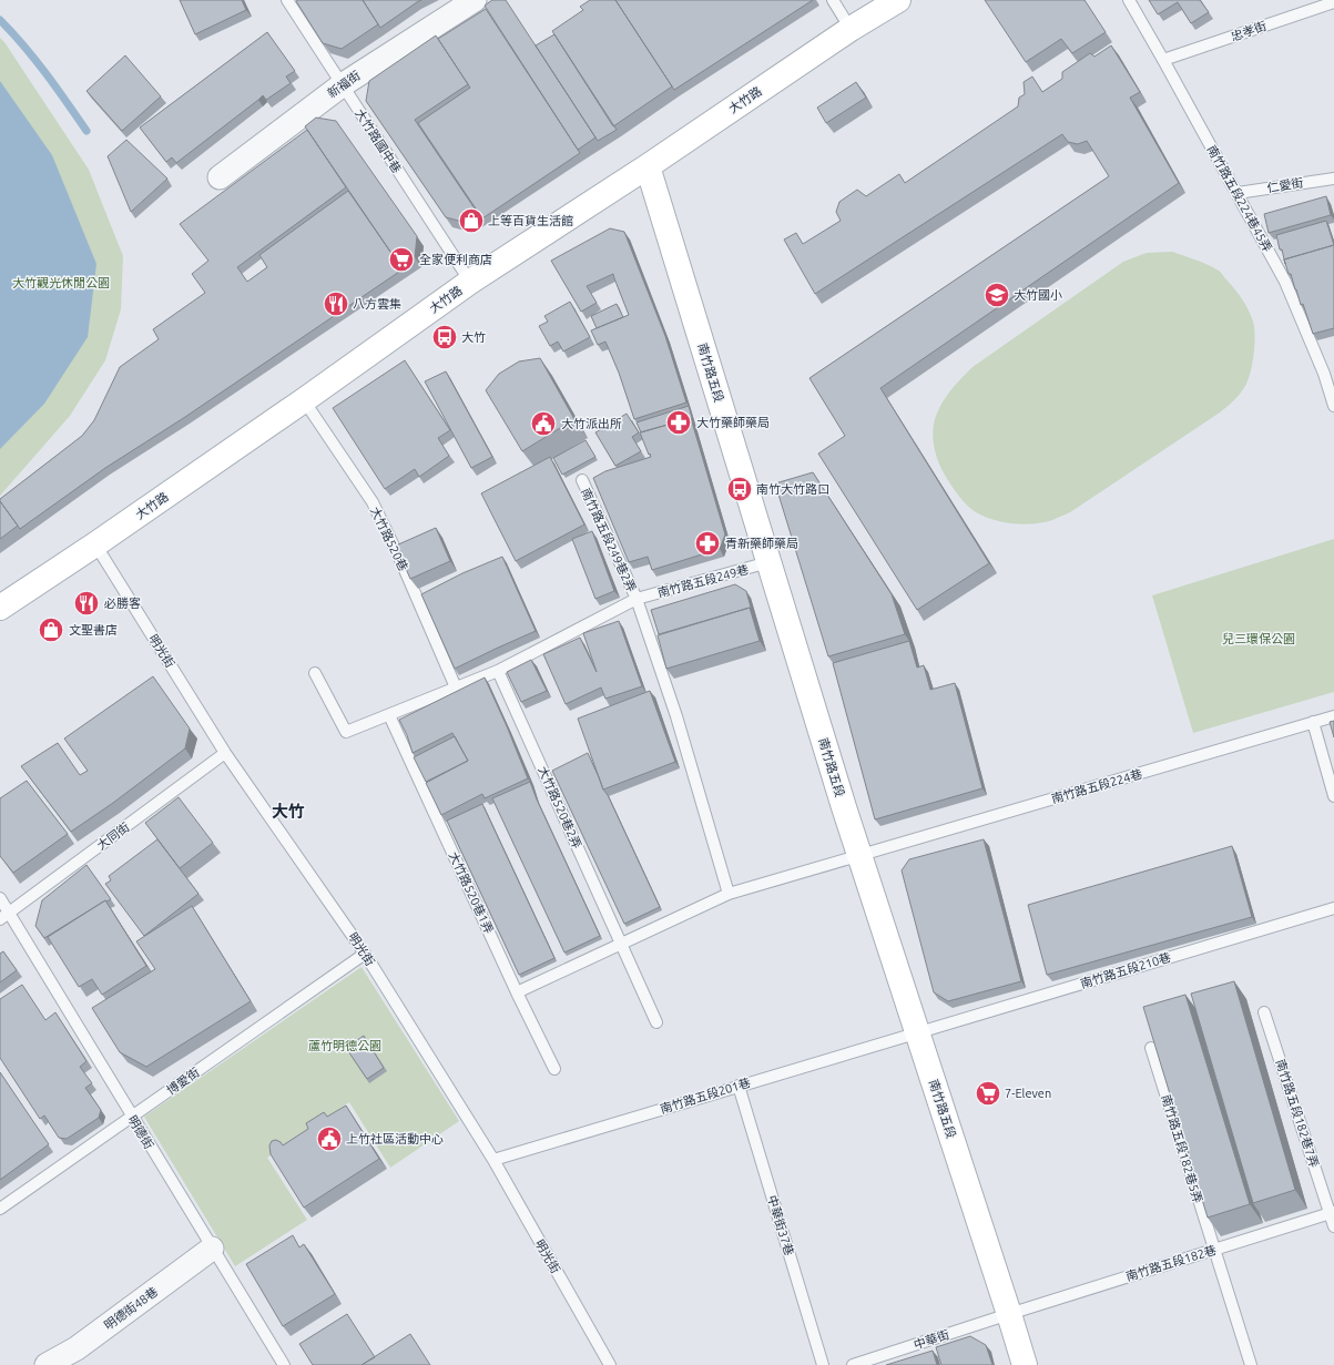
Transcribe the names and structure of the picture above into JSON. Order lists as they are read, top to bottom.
{
  "streets": {
    "street": [
      "新福街",
      "大竹路",
      "南竹路五段",
      "明德街48巷"
    ],
    "lane": [
      "忠孝街",
      "大竹路國中巷",
      "仁愛街",
      "南竹路五段224巷45弄",
      "大竹路520巷",
      "南竹路五段249巷2弄",
      "南竹路五段249巷",
      "明光街",
      "南竹路五段224巷",
      "大竹路520巷2弄",
      "大同街",
      "大竹路520巷1弄",
      "南竹路五段210巷",
      "博愛街",
      "南竹路五段201巷",
      "南竹路五段182巷7弄",
      "明德街",
      "南竹路五段182巷5弄",
      "中華街37巷",
      "南竹路五段182巷",
      "中華街"
    ]
  },
  "crossings": [
    ["忠孝街", "南竹路五段224巷45弄"],
    ["新福街", "大竹路國中巷"],
    ["大竹路", "大竹路國中巷"],
    ["大竹路", "南竹路五段"],
    ["大竹路", "大竹路520巷"],
    ["大竹路", "明光街"],
    ["仁愛街", "南竹路五段224巷45弄"],
    ["南竹路五段", "南竹路五段249巷"],
    ["南竹路五段", "南竹路五段224巷"],
    ["南竹路五段", "南竹路五段210巷"],
    ["南竹路五段", "南竹路五段201巷"],
    ["南竹路五段", "南竹路五段182巷"],
    ["南竹路五段", "中華街"],
    ["南竹路五段249巷2弄", "南竹路五段249巷"],
    ["明光街", "大同街"],
    ["明光街", "博愛街"],
    ["明光街", "南竹路五段201巷"],
    ["大同街", "明德街"],
    ["南竹路五段210巷", "南竹路五段201巷"],
    ["博愛街", "明德街"],
    ["南竹路五段201巷", "中華街37巷"],
    ["南竹路五段182巷7弄", "南竹路五段182巷"],
    ["明德街", "明德街48巷"],
    ["南竹路五段182巷5弄", "南竹路五段182巷"],
    ["南竹路五段182巷", "中華街"]
  ],
  "districts": ["大竹"],
  "parks": ["大竹觀光休閒公園", "兒三環保公園", "蘆竹明德公園"],
  "places": {
    "shop": ["上等百貨生活館", "文聖書店"],
    "supermarket": ["全家便利商店", "7-Eleven"],
    "school or university": ["大竹國小"],
    "restaurant": ["八方雲集", "必勝客"],
    "bus stop": ["大竹", "南竹大竹路口"],
    "pharmacy": ["大竹藥師藥局", "青新藥師藥局"],
    "public building": ["大竹派出所", "上竹社區活動中心"]
  }
}
